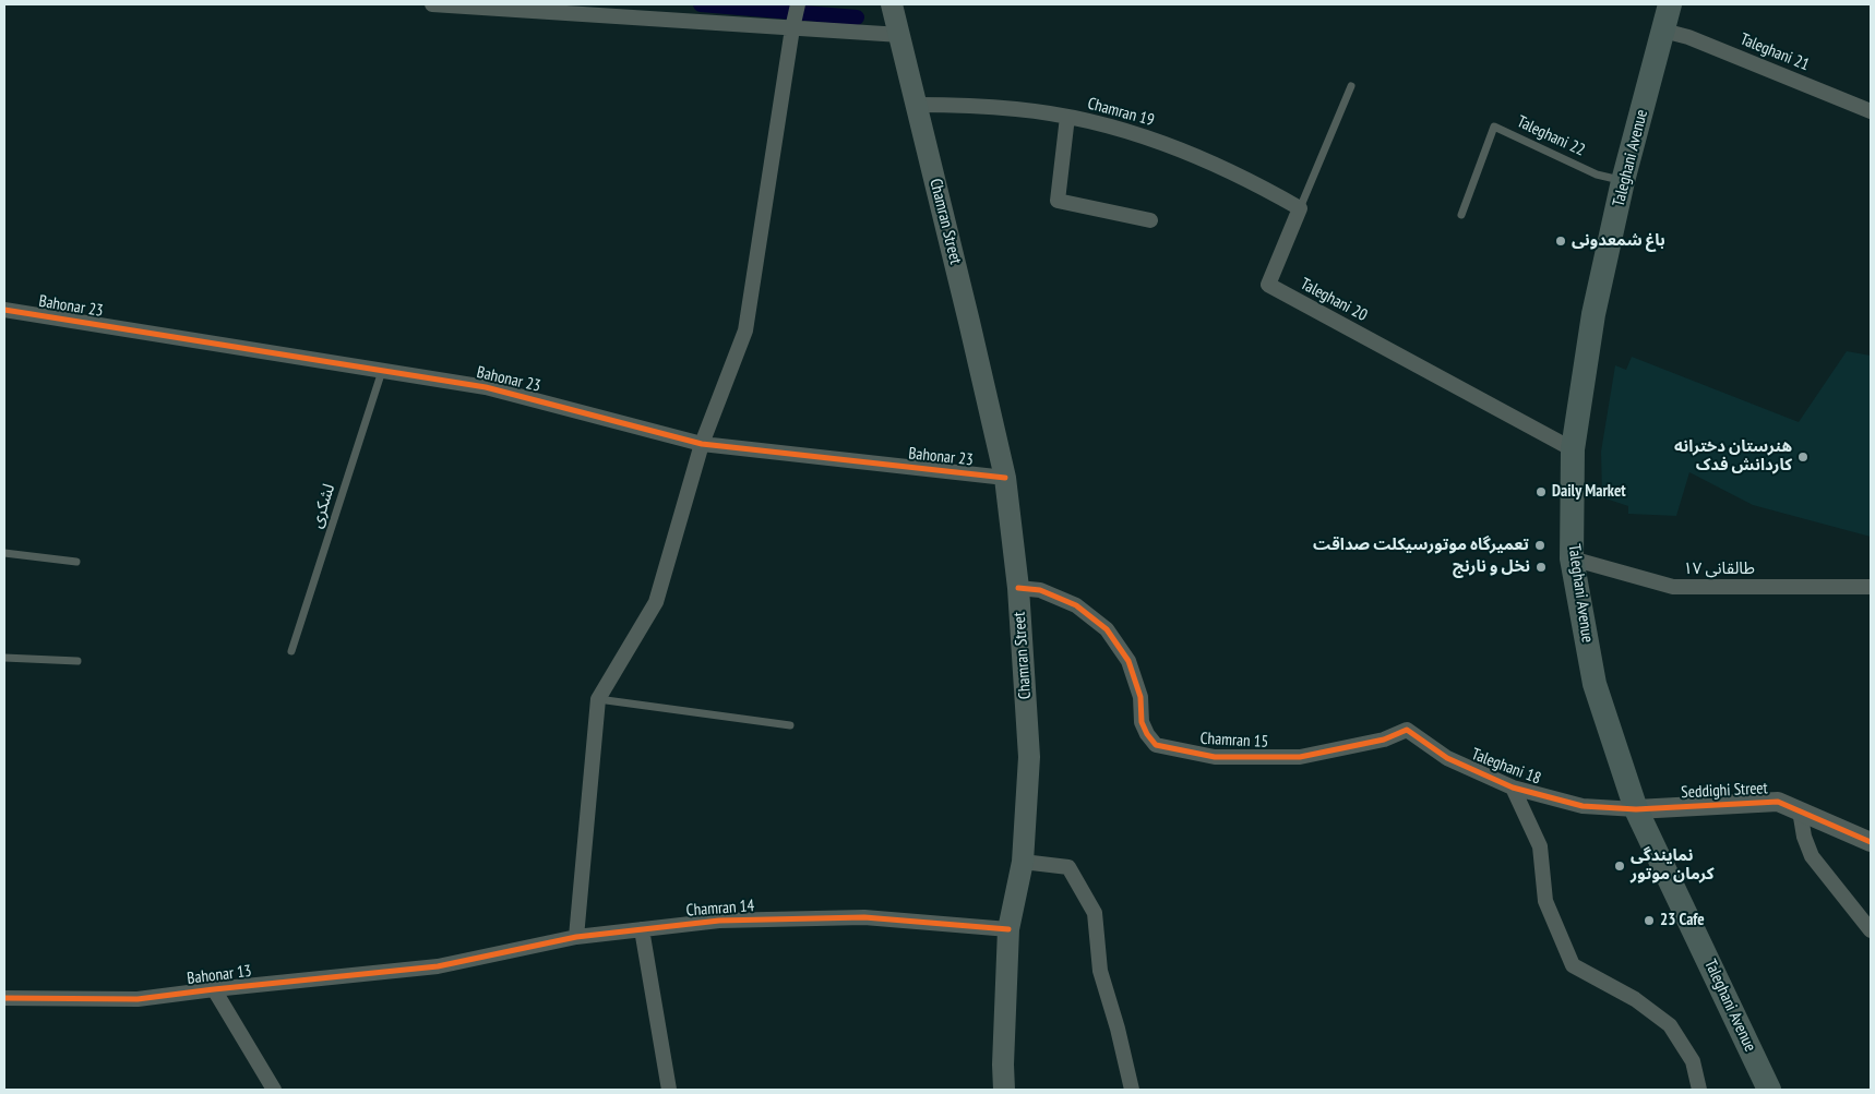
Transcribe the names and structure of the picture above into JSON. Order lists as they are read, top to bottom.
{
  "streets": {
    "main road": ["Taleghani Avenue", "Chamran Street"],
    "street": [
      "Taleghani 21",
      "Chamran 19",
      "Taleghani 20",
      "Bahonar 23",
      "طالقانی ۱۷",
      "Chamran 15",
      "Taleghani 18",
      "Seddighi Street",
      "Chamran 14",
      "Bahonar 13"
    ],
    "lane": ["Taleghani 22", "لشکری"]
  },
  "crossings": [
    ["Taleghani 21", "Taleghani Avenue"],
    ["Chamran 19", "Chamran Street"],
    ["Chamran 19", "Taleghani 20"],
    ["Taleghani 22", "Taleghani Avenue"],
    ["Taleghani Avenue", "Taleghani 20"],
    ["Taleghani Avenue", "طالقانی ۱۷"],
    ["Taleghani Avenue", "Taleghani 18"],
    ["Taleghani Avenue", "Seddighi Street"],
    ["Chamran Street", "Bahonar 23"],
    ["Chamran Street", "Chamran 15"],
    ["Chamran Street", "Chamran 14"],
    ["Bahonar 23", "لشکری"],
    ["Chamran 15", "Taleghani 18"],
    ["Taleghani 18", "Seddighi Street"],
    ["Chamran 14", "Bahonar 13"]
  ],
  "places": [
    "باغ شمعدونی",
    "هنرستان دخترانه کاردانش فدک",
    "Daily Market",
    "تعمیرگاه موتورسیکلت صداقت",
    "نخل و نارنج",
    "نمایندگی کرمان موتور",
    "23 Cafe"
  ]
}
